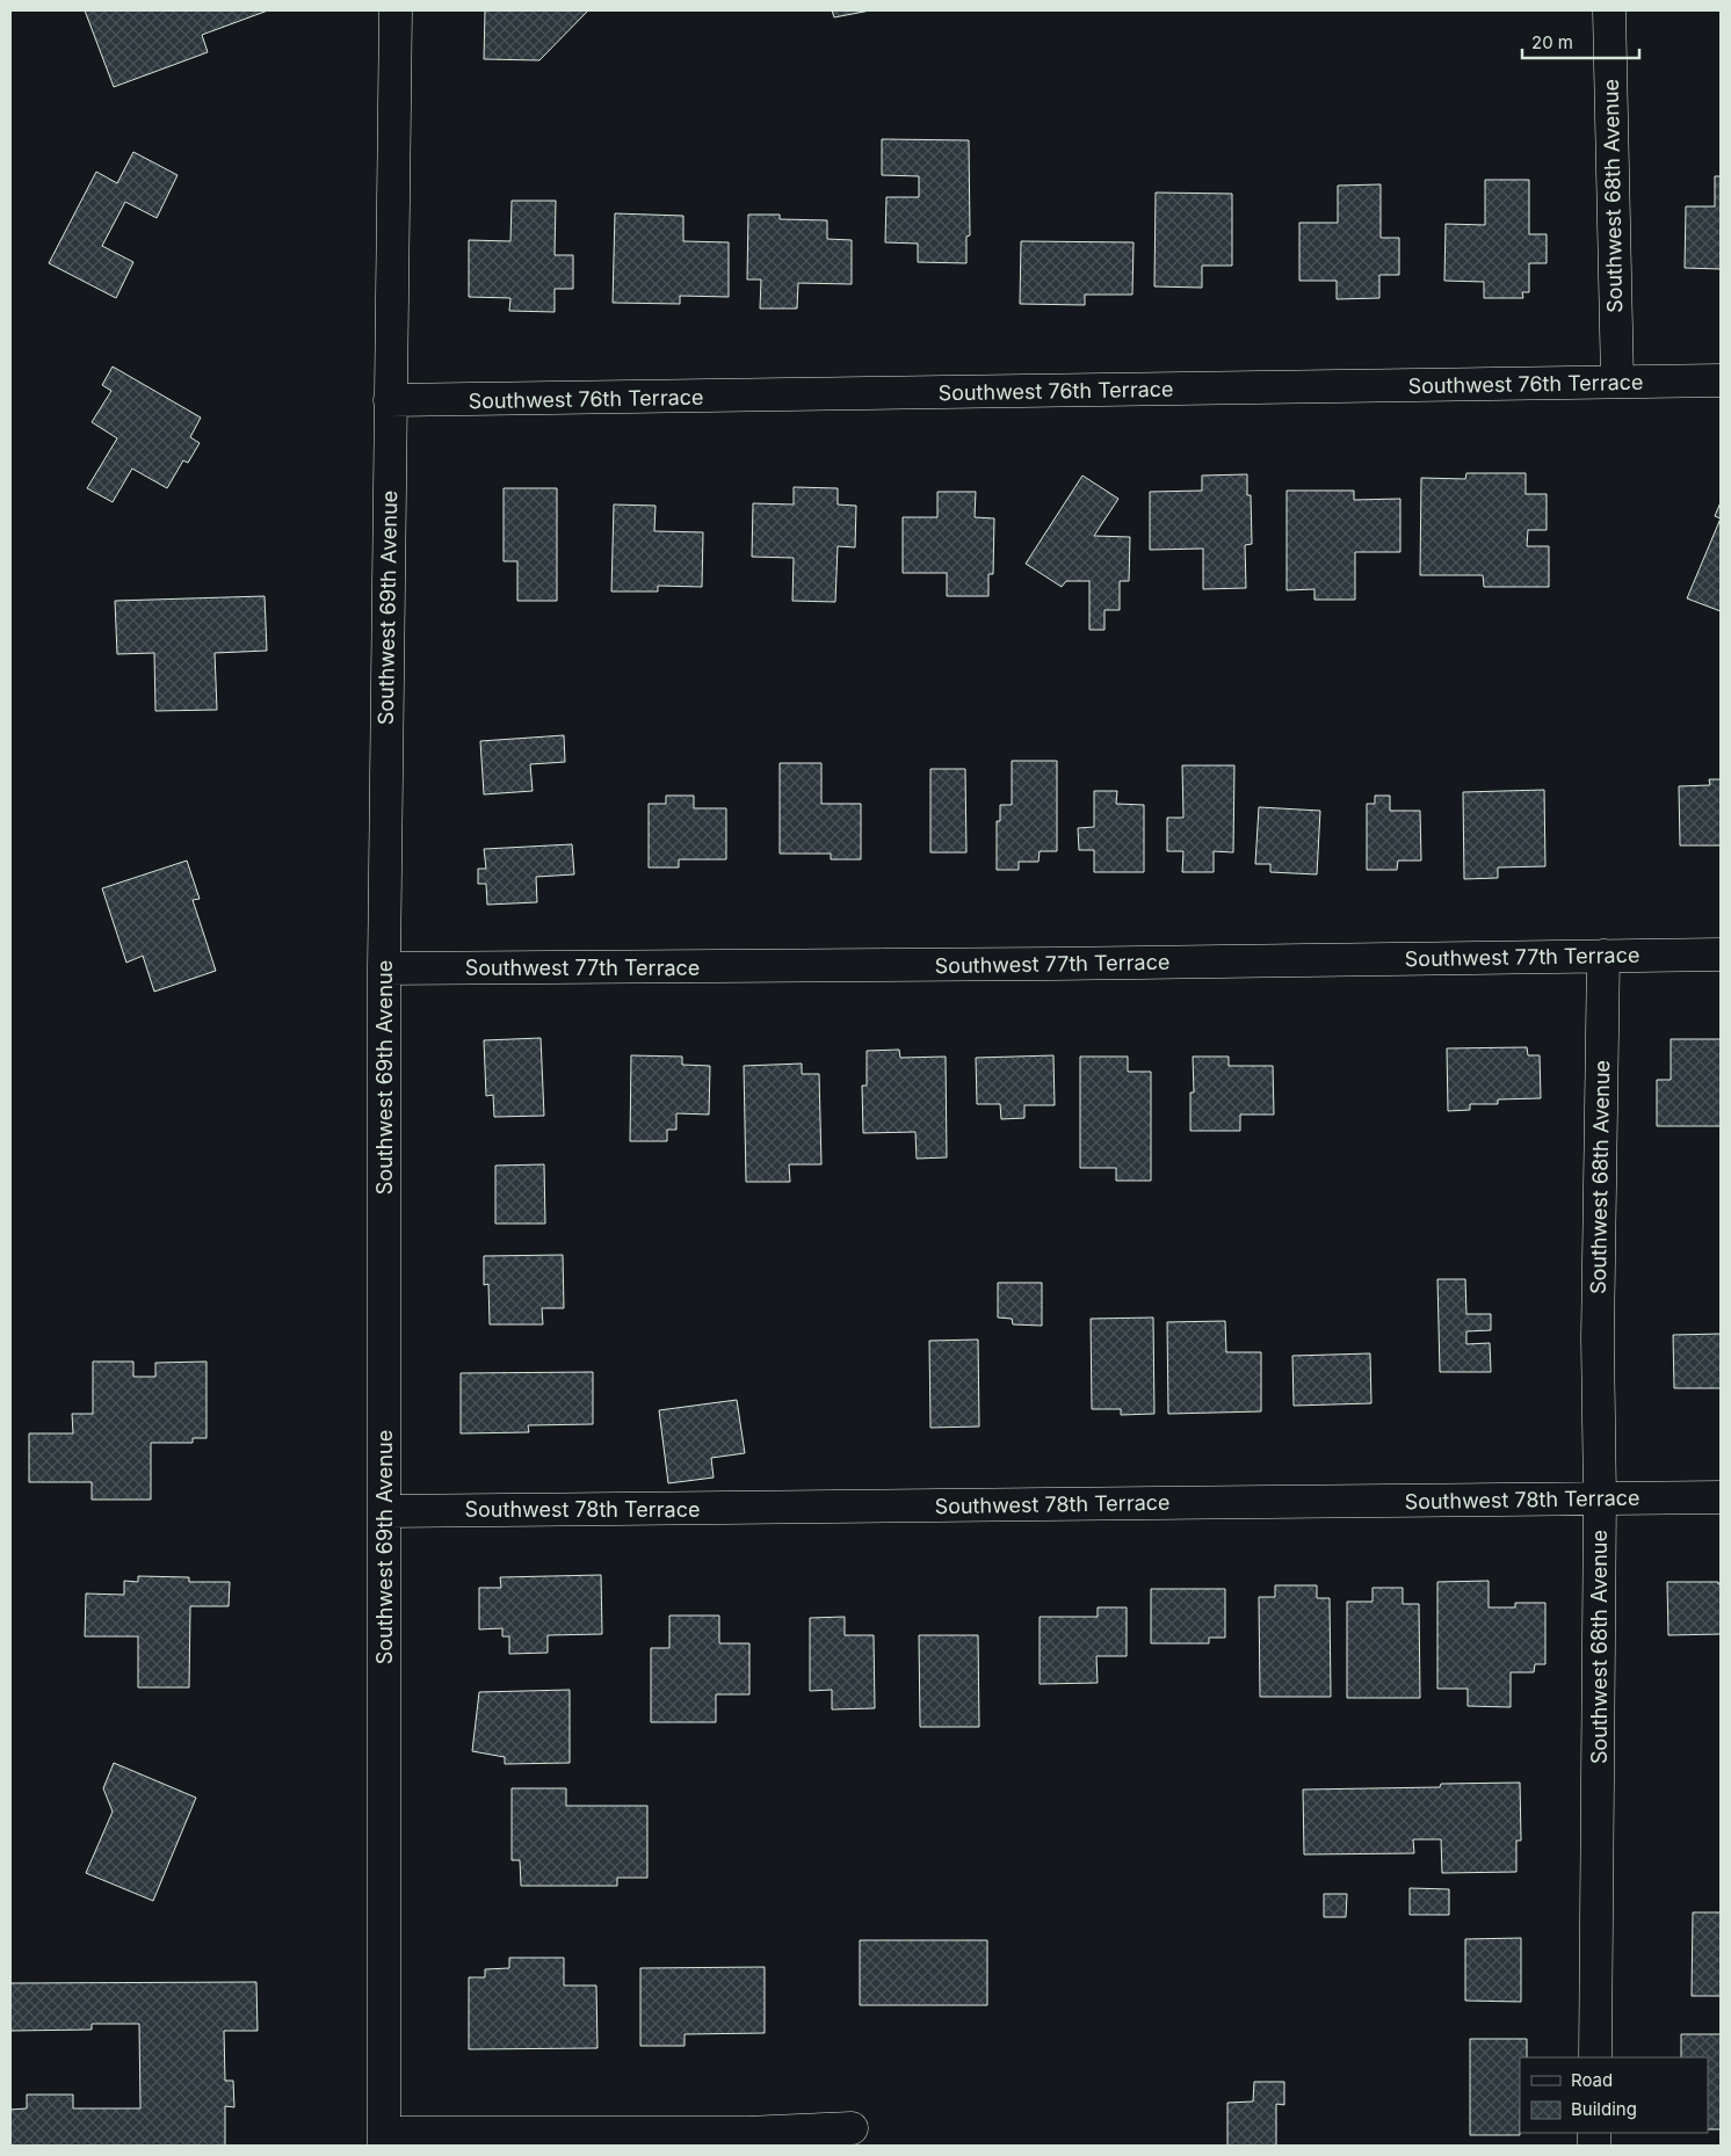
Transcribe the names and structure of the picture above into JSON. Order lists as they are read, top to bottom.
{
  "streets": {
    "street": [
      "Southwest 68th Avenue",
      "Southwest 76th Terrace",
      "Southwest 69th Avenue",
      "Southwest 77th Terrace",
      "Southwest 78th Terrace"
    ]
  },
  "crossings": [
    ["Southwest 68th Avenue", "Southwest 76th Terrace"],
    ["Southwest 68th Avenue", "Southwest 77th Terrace"],
    ["Southwest 68th Avenue", "Southwest 78th Terrace"],
    ["Southwest 76th Terrace", "Southwest 69th Avenue"],
    ["Southwest 69th Avenue", "Southwest 77th Terrace"],
    ["Southwest 69th Avenue", "Southwest 78th Terrace"]
  ],
  "legend": ["Road", "Building"],
  "scale_bar": "20 m"
}
